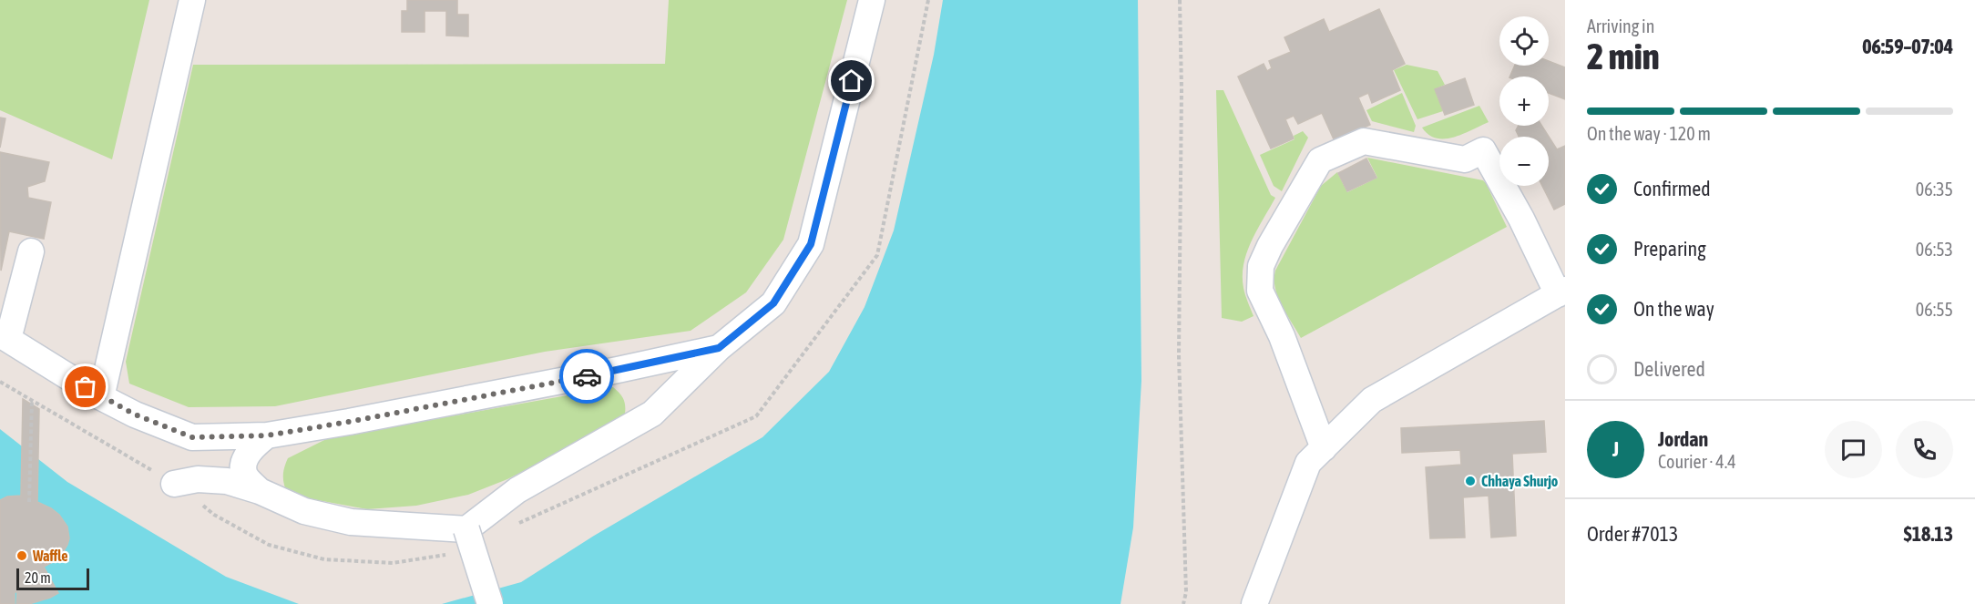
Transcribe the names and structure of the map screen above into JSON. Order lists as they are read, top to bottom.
{
  "places": ["Chhaya Shurjo", "Waffle"],
  "scale_bar": "20 m",
  "page": {
    "heading": ["2 min", "Arriving in", "06:59–07:04"],
    "panel": [
      "Jordan",
      "Courier · 4.4",
      "Order #7013",
      "$18.13"
    ],
    "map_buttons": ["+", "−"],
    "bar": "On the way · 120 m",
    "list": [
      ["Confirmed", "06:35"],
      ["Preparing", "06:53"],
      ["On the way", "06:55"],
      "Delivered"
    ],
    "round": "J",
    "scale": "20 m"
  }
}
